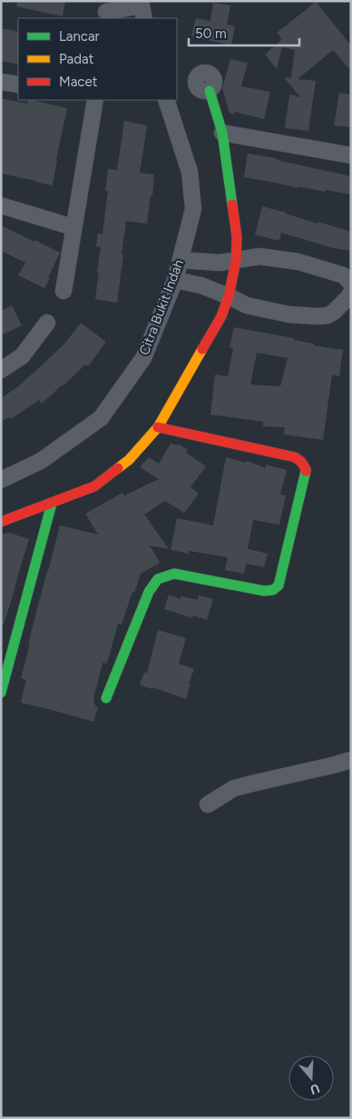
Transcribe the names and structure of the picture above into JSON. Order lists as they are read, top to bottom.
{
  "streets": {
    "street": ["Citra Bukit Indah"]
  },
  "legend": ["Lancar", "Padat", "Macet"],
  "scale_bar": "50 m",
  "north": "bottom"
}
